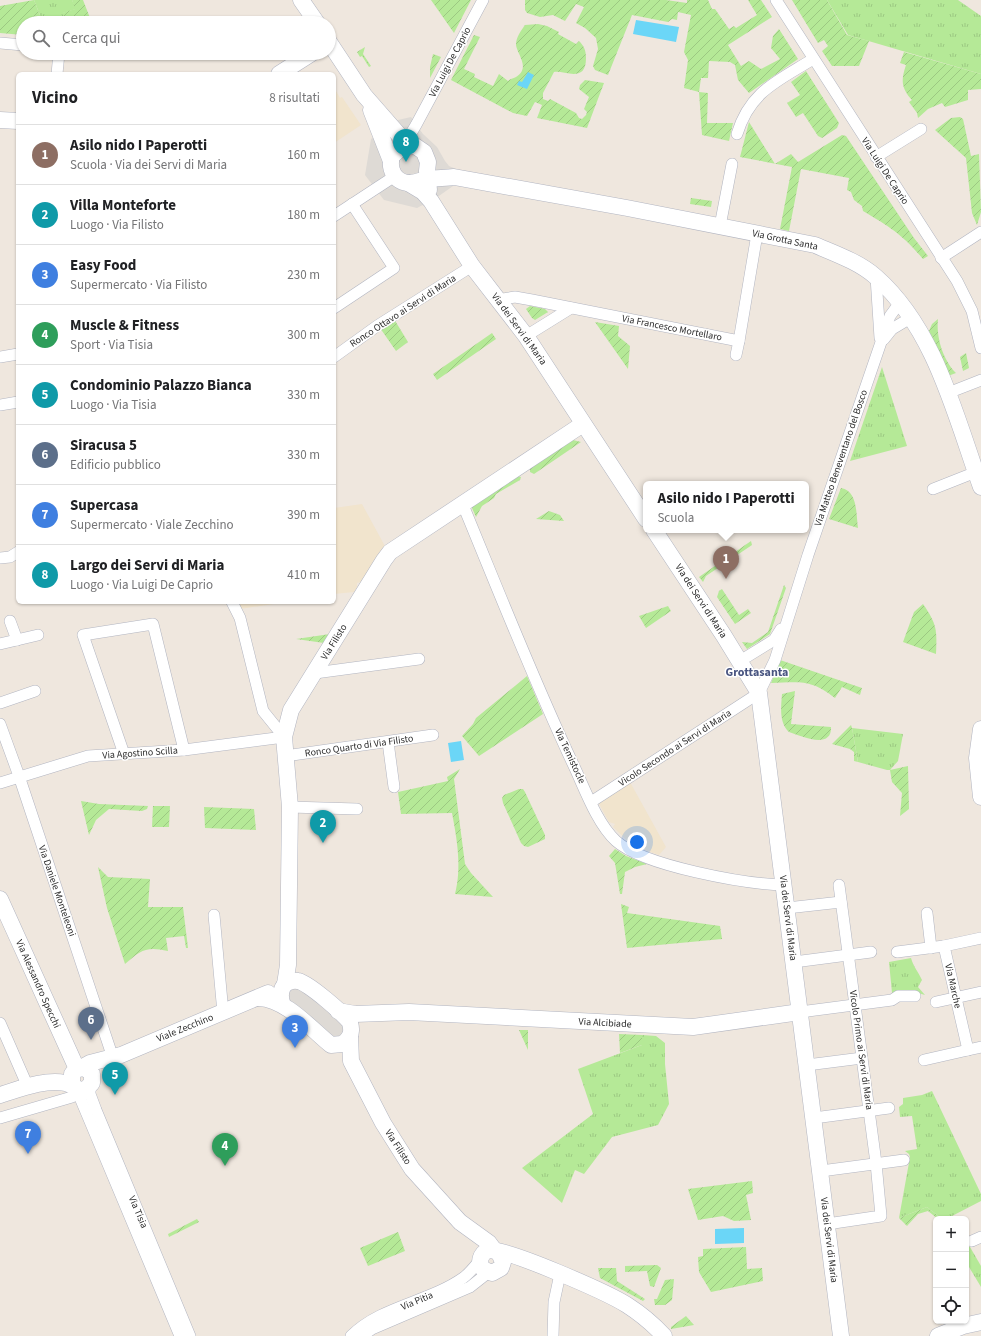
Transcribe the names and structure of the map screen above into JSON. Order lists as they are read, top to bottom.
{
  "streets": {
    "street": [
      "Via Luigi De Caprio",
      "Via Grotta Santa",
      "Ronco Ottavo ai Servi di Maria",
      "Via Francesco Mortellaro",
      "Via dei Servi di Maria",
      "Via Matteo Beneventano del Bosco",
      "Via Filisto",
      "Ronco Quarto di Via Filisto",
      "Vicolo Secondo ai Servi di Maria",
      "Via Agostino Scilla",
      "Via Temistocle",
      "Via Daniele Monteleoni",
      "Via Alessandro Specchi",
      "Via Marche",
      "Via Alcibiade",
      "Viale Zecchino",
      "Vicolo Primo ai Servi di Maria",
      "Via Tisia",
      "Via Pitia"
    ]
  },
  "crossings": [
    ["Via Luigi De Caprio", "Via Grotta Santa"],
    ["Via Luigi De Caprio", "Via dei Servi di Maria"],
    ["Via Grotta Santa", "Via dei Servi di Maria"],
    ["Via Grotta Santa", "Via Matteo Beneventano del Bosco"],
    ["Ronco Ottavo ai Servi di Maria", "Via dei Servi di Maria"],
    ["Via Francesco Mortellaro", "Via dei Servi di Maria"],
    ["Via dei Servi di Maria", "Via Filisto"],
    ["Via dei Servi di Maria", "Vicolo Secondo ai Servi di Maria"],
    ["Via dei Servi di Maria", "Via Temistocle"],
    ["Via dei Servi di Maria", "Via Alcibiade"],
    ["Via dei Servi di Maria", "Vicolo Primo ai Servi di Maria"],
    ["Via Filisto", "Ronco Quarto di Via Filisto"],
    ["Via Filisto", "Via Agostino Scilla"],
    ["Via Filisto", "Via Temistocle"],
    ["Via Filisto", "Viale Zecchino"],
    ["Via Filisto", "Via Pitia"],
    ["Vicolo Secondo ai Servi di Maria", "Via Temistocle"],
    ["Via Agostino Scilla", "Via Daniele Monteleoni"],
    ["Via Daniele Monteleoni", "Viale Zecchino"],
    ["Via Alessandro Specchi", "Via Tisia"]
  ],
  "districts": ["Grottasanta"],
  "page": {
    "search": "Cerca qui",
    "heading": ["Vicino", "8 risultati"],
    "list": [
      {
        "mark": "1",
        "name": "Asilo nido I Paperotti",
        "note": "Scuola · Via dei Servi di Maria",
        "value": "160 m"
      },
      {
        "mark": "2",
        "name": "Villa Monteforte",
        "note": "Luogo · Via Filisto",
        "value": "180 m"
      },
      {
        "mark": "3",
        "name": "Easy Food",
        "note": "Supermercato · Via Filisto",
        "value": "230 m"
      },
      {
        "mark": "4",
        "name": "Muscle & Fitness",
        "note": "Sport · Via Tisia",
        "value": "300 m"
      },
      {
        "mark": "5",
        "name": "Condominio Palazzo Bianca",
        "note": "Luogo · Via Tisia",
        "value": "330 m"
      },
      {
        "mark": "6",
        "name": "Siracusa 5",
        "note": "Edificio pubblico",
        "value": "330 m"
      },
      {
        "mark": "7",
        "name": "Supercasa",
        "note": "Supermercato · Viale Zecchino",
        "value": "390 m"
      },
      {
        "mark": "8",
        "name": "Largo dei Servi di Maria",
        "note": "Luogo · Via Luigi De Caprio",
        "value": "410 m"
      }
    ],
    "pins": [
      "8",
      "1",
      "2",
      "6",
      "3",
      "5",
      "7",
      "4"
    ],
    "popup": ["Asilo nido I Paperotti", "Scuola"],
    "map_buttons": ["+", "−"]
  }
}
